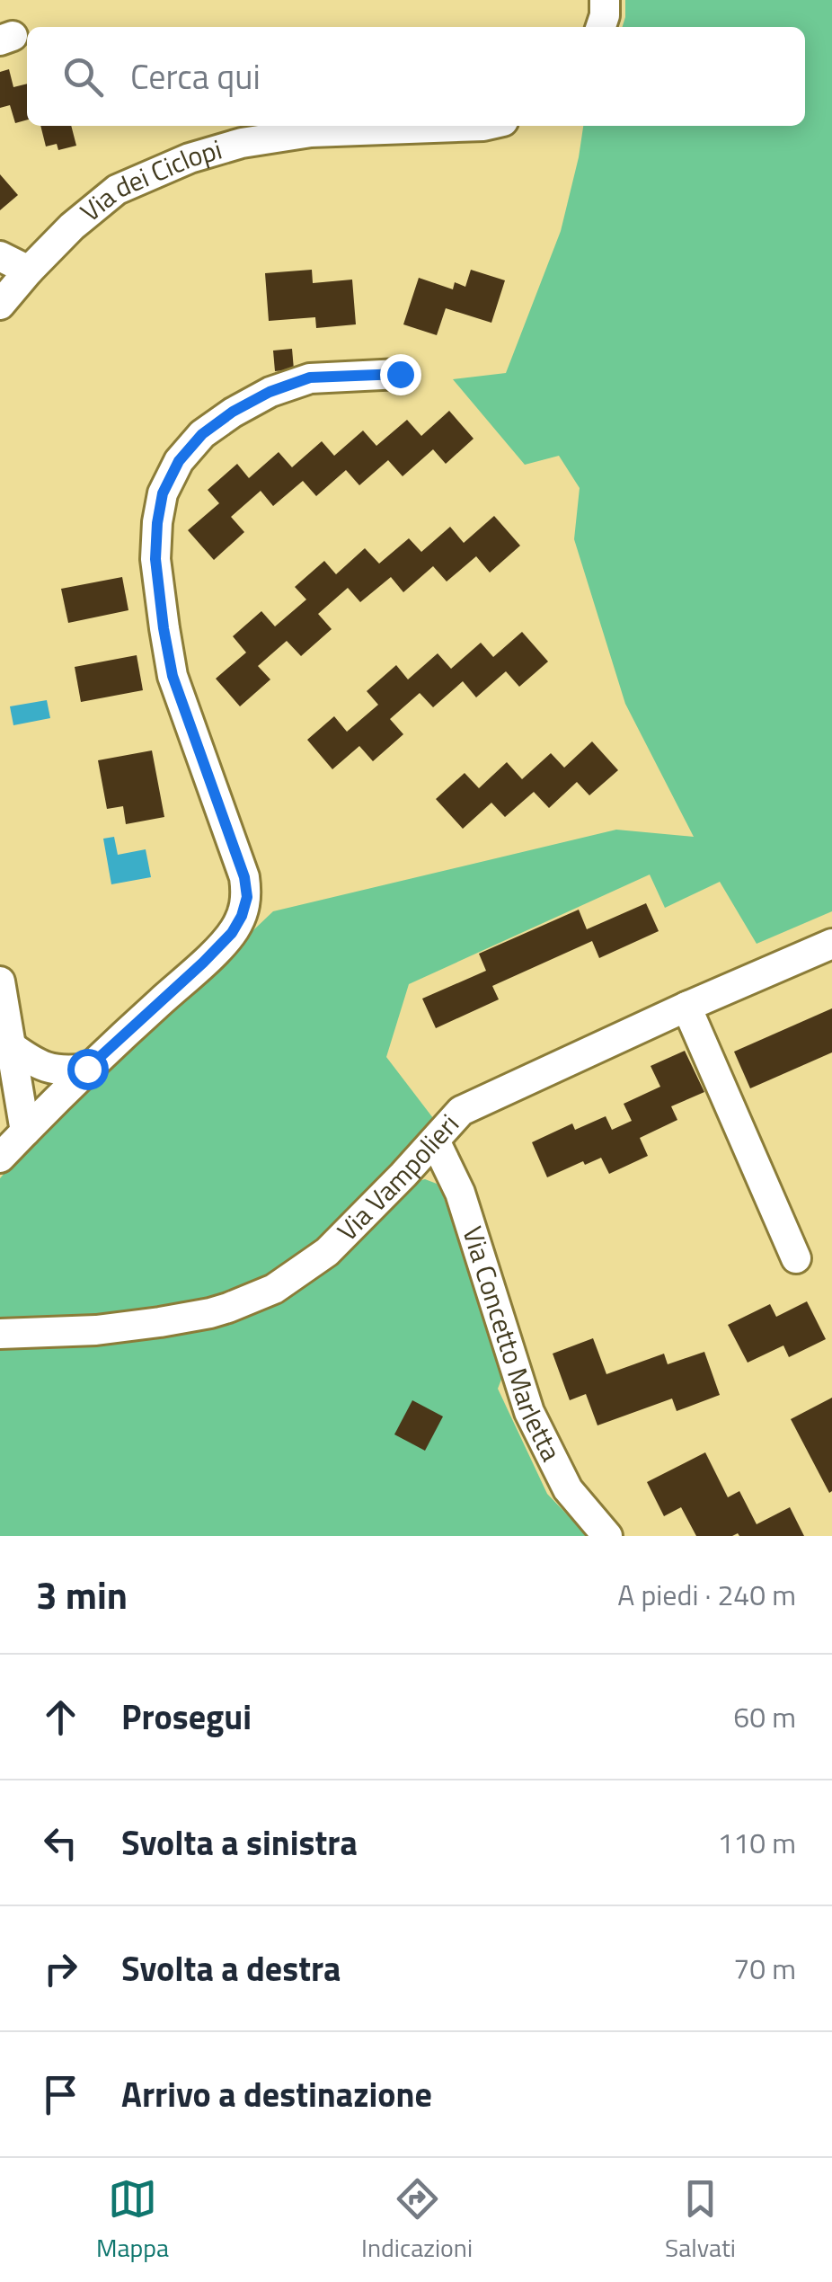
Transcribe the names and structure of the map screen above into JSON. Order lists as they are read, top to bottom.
{
  "streets": {
    "street": ["Via dei Ciclopi", "Via Vampolieri", "Via Concetto Marletta"]
  },
  "crossings": [
    ["Via Vampolieri", "Via Concetto Marletta"]
  ],
  "page": {
    "search": "Cerca qui",
    "heading": ["3 min", "A piedi · 240 m"],
    "list": [
      ["Prosegui", "60 m"],
      ["Svolta a sinistra", "110 m"],
      ["Svolta a destra", "70 m"],
      "Arrivo a destinazione"
    ],
    "nav": ["Mappa", "Indicazioni", "Salvati"]
  }
}
